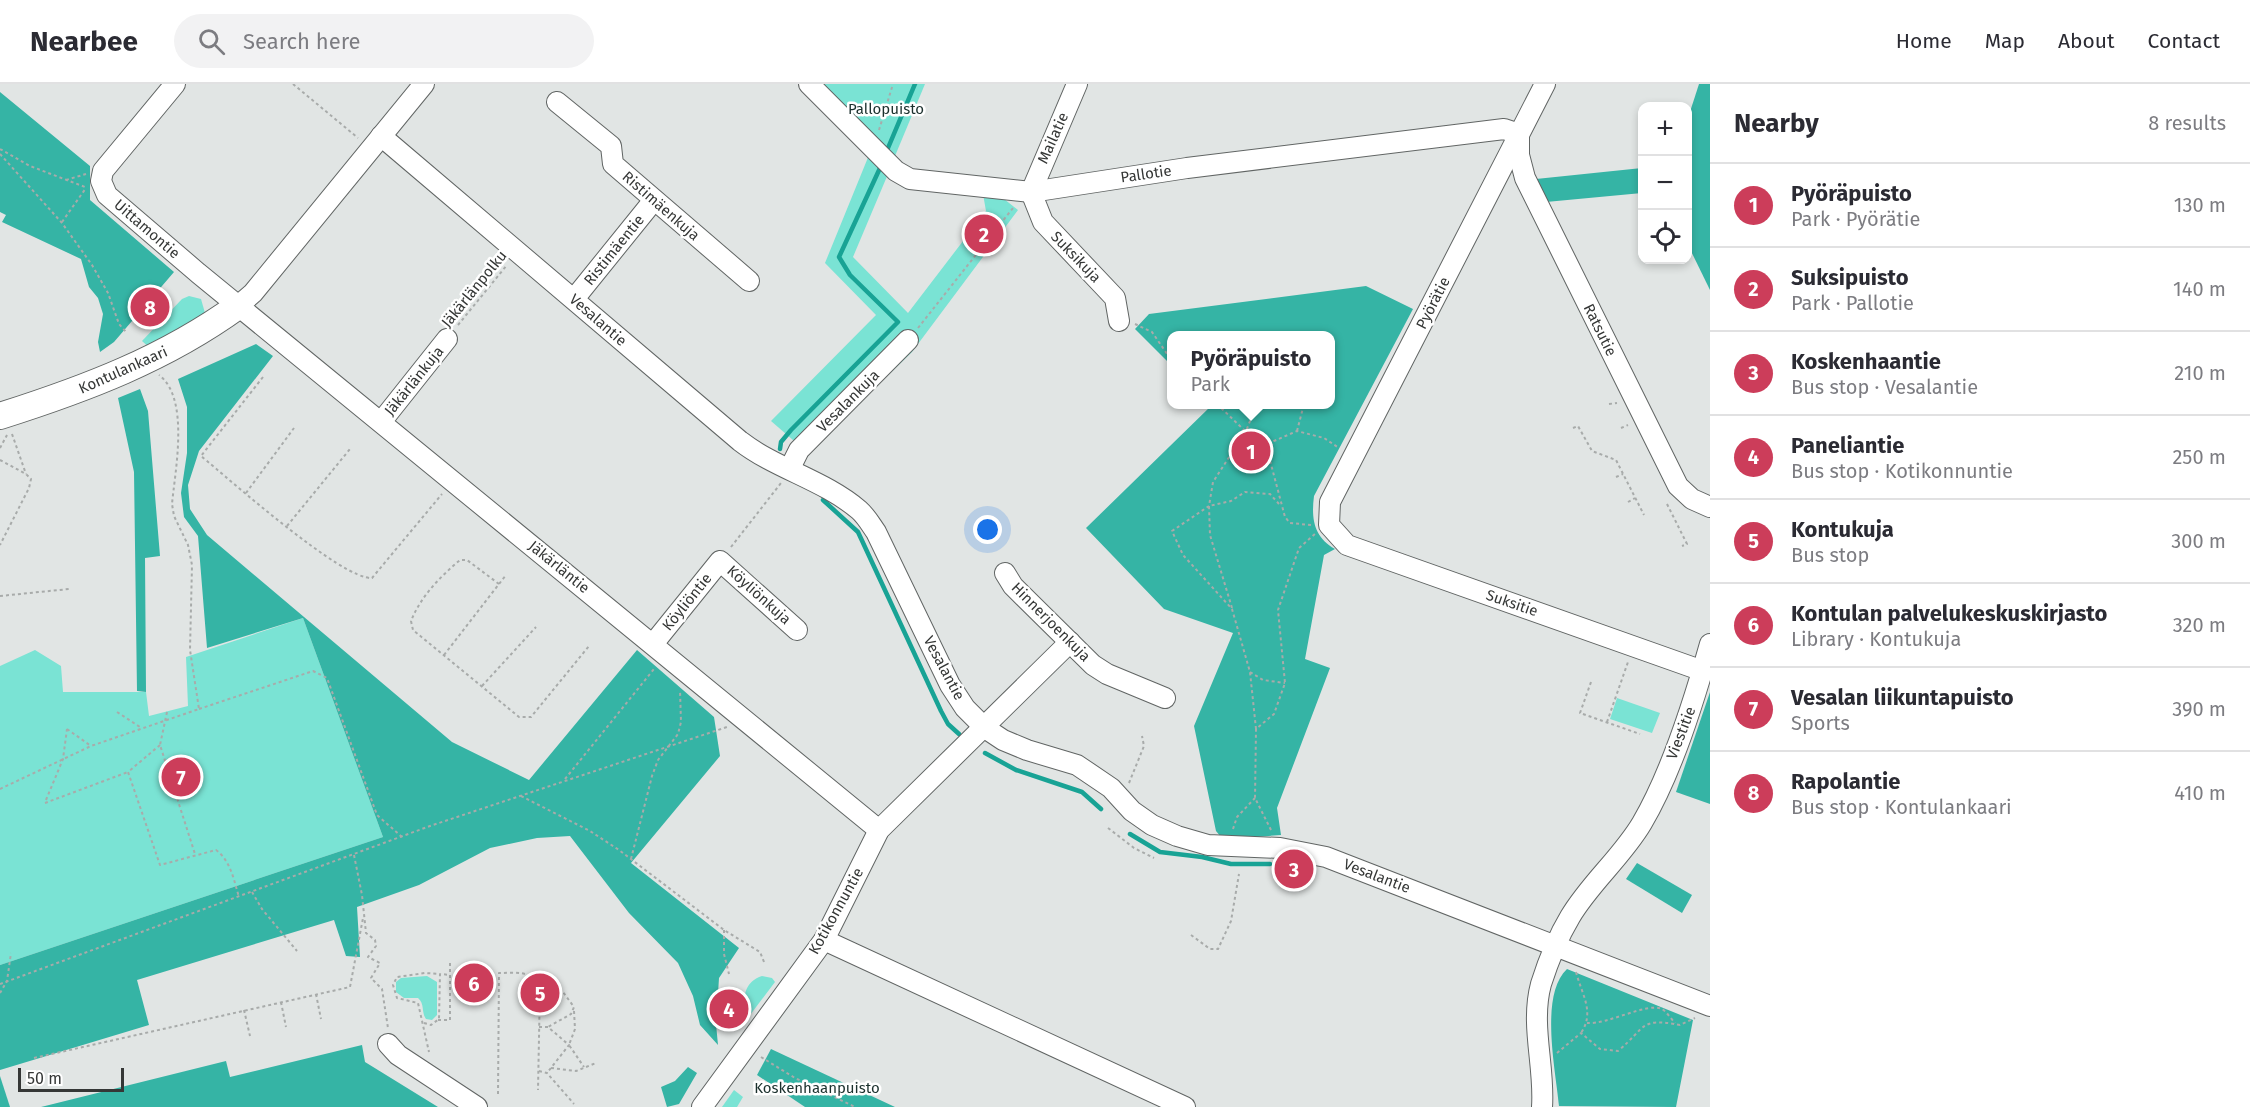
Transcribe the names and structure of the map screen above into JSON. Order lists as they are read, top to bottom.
{
  "streets": {
    "main road": ["Kontulankaari"],
    "street": [
      "Mailatie",
      "Pallotie",
      "Ristimäenkuja",
      "Uittamontie",
      "Ristimäentie",
      "Suksikuja",
      "Pyörätie",
      "Vesalantie",
      "Ratsutie",
      "Jäkärlänkuja",
      "Vesalankuja",
      "Jäkärläntie",
      "Köyliönkuja",
      "Köyliöntie",
      "Suksitie",
      "Hinnerjoenkuja",
      "Viestitie",
      "Kotikonnuntie"
    ],
    "path": ["Jäkärlänpolku"]
  },
  "crossings": [
    ["Mailatie", "Pallotie"],
    ["Mailatie", "Suksikuja"],
    ["Pallotie", "Suksikuja"],
    ["Pallotie", "Pyörätie"],
    ["Pallotie", "Ratsutie"],
    ["Ristimäenkuja", "Ristimäentie"],
    ["Uittamontie", "Kontulankaari"],
    ["Uittamontie", "Jäkärläntie"],
    ["Ristimäentie", "Vesalantie"],
    ["Jäkärlänpolku", "Vesalantie"],
    ["Jäkärlänpolku", "Jäkärlänkuja"],
    ["Pyörätie", "Ratsutie"],
    ["Pyörätie", "Suksitie"],
    ["Vesalantie", "Viestitie"],
    ["Vesalantie", "Kotikonnuntie"],
    ["Kontulankaari", "Jäkärläntie"],
    ["Jäkärlänkuja", "Jäkärläntie"],
    ["Jäkärläntie", "Köyliöntie"],
    ["Jäkärläntie", "Kotikonnuntie"],
    ["Köyliönkuja", "Köyliöntie"],
    ["Suksitie", "Viestitie"],
    ["Hinnerjoenkuja", "Kotikonnuntie"]
  ],
  "parks": ["Pallopuisto", "Koskenhaanpuisto"],
  "scale_bar": "50 m",
  "page": {
    "header": "Nearbee",
    "search": "Search here",
    "nav": [
      "Home",
      "Map",
      "About",
      "Contact"
    ],
    "heading": ["Nearby", "8 results"],
    "map_buttons": ["+", "−"],
    "list": [
      {
        "mark": "1",
        "name": "Pyöräpuisto",
        "note": "Park · Pyörätie",
        "value": "130 m"
      },
      {
        "mark": "2",
        "name": "Suksipuisto",
        "note": "Park · Pallotie",
        "value": "140 m"
      },
      {
        "mark": "3",
        "name": "Koskenhaantie",
        "note": "Bus stop · Vesalantie",
        "value": "210 m"
      },
      {
        "mark": "4",
        "name": "Paneliantie",
        "note": "Bus stop · Kotikonnuntie",
        "value": "250 m"
      },
      {
        "mark": "5",
        "name": "Kontukuja",
        "note": "Bus stop",
        "value": "300 m"
      },
      {
        "mark": "6",
        "name": "Kontulan palvelukeskuskirjasto",
        "note": "Library · Kontukuja",
        "value": "320 m"
      },
      {
        "mark": "7",
        "name": "Vesalan liikuntapuisto",
        "note": "Sports",
        "value": "390 m"
      },
      {
        "mark": "8",
        "name": "Rapolantie",
        "note": "Bus stop · Kontulankaari",
        "value": "410 m"
      }
    ],
    "pins": [
      "2",
      "8",
      "1",
      "7",
      "3",
      "6",
      "5",
      "4"
    ],
    "popup": ["Pyöräpuisto", "Park"],
    "scale": "50 m"
  }
}
